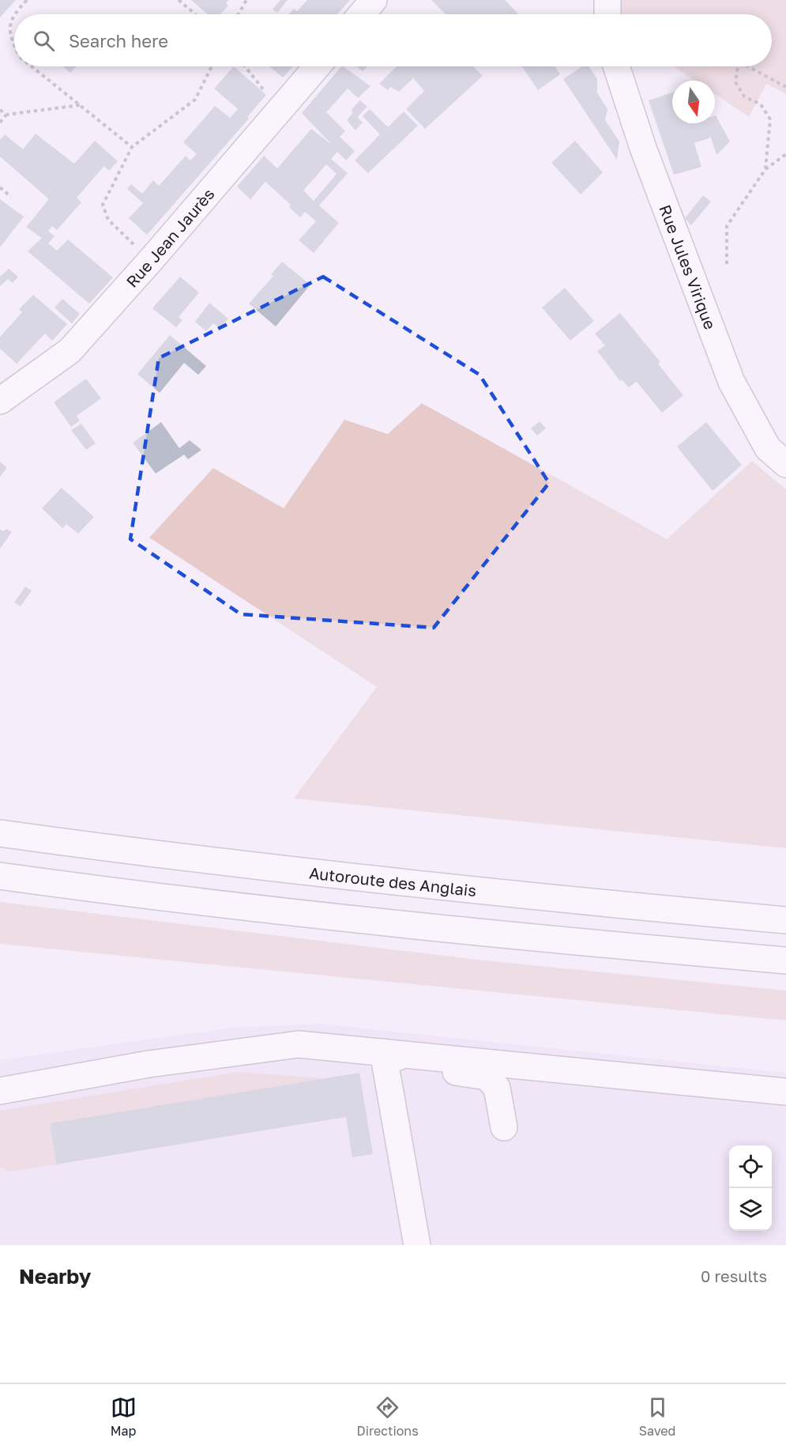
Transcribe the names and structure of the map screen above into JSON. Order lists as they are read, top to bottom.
{
  "streets": {
    "main road": ["Rue Jean Jaurès", "Rue Jules Virique", "Autoroute des Anglais"]
  },
  "north": "bottom",
  "page": {
    "search": "Search here",
    "heading": ["Nearby", "0 results"],
    "nav": ["Map", "Directions", "Saved"]
  }
}
